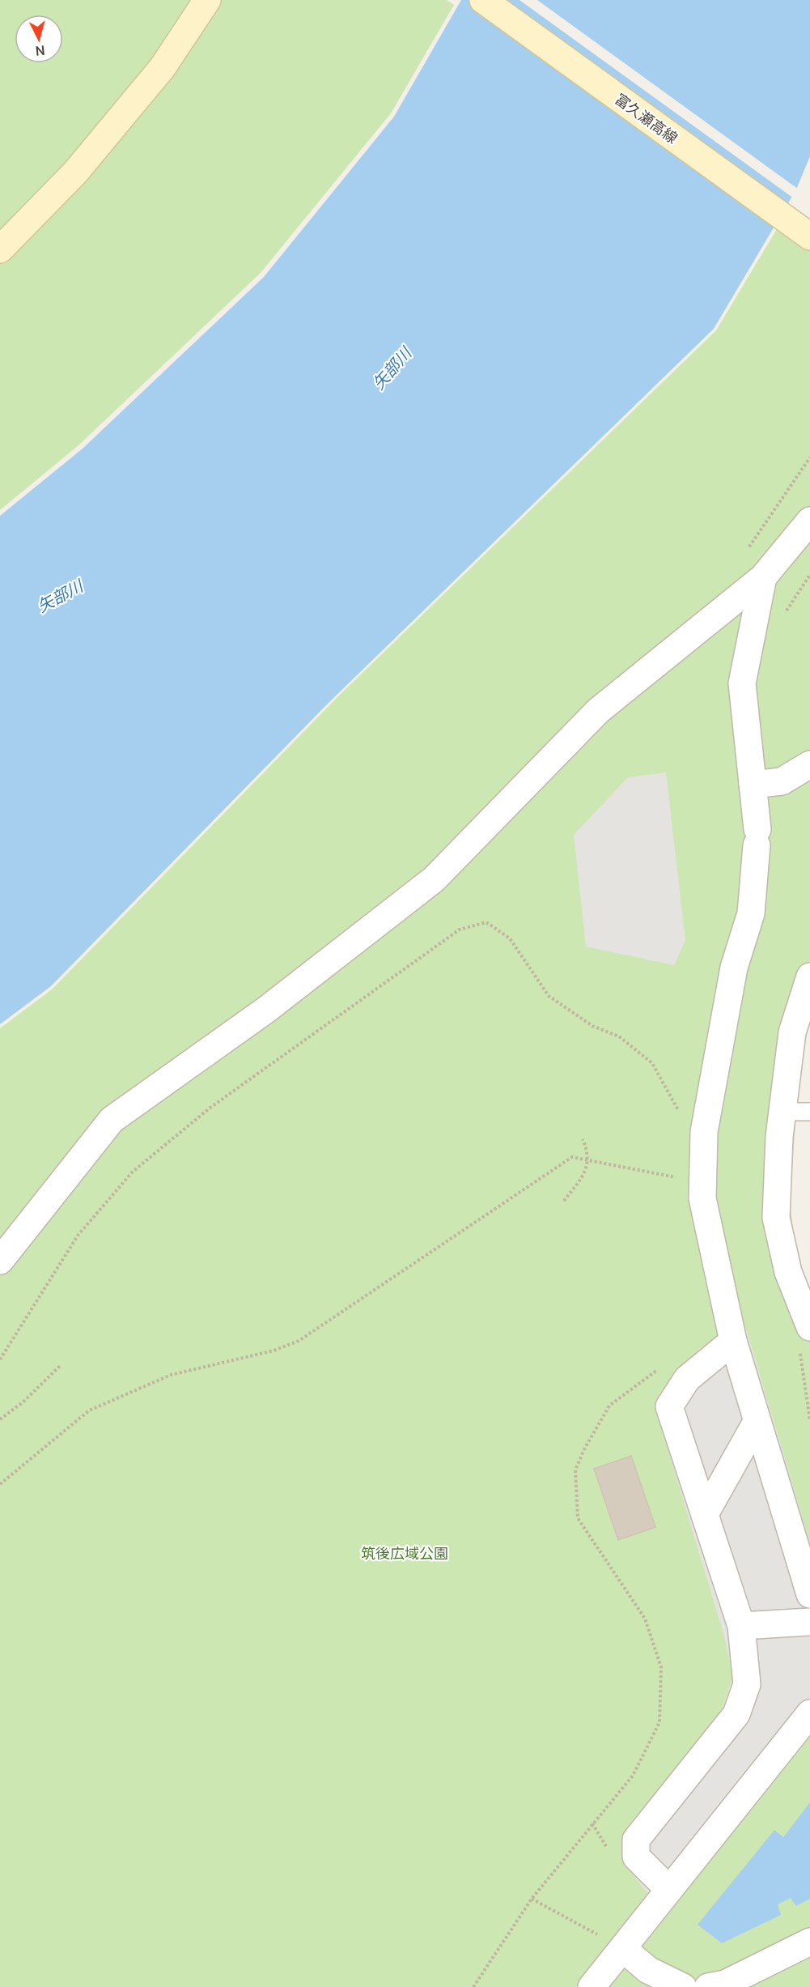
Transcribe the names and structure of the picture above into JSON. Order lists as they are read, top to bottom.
{
  "streets": {
    "main road": ["富久瀬高線"]
  },
  "water": ["矢部川"],
  "parks": ["筑後広域公園"],
  "north": "bottom"
}
